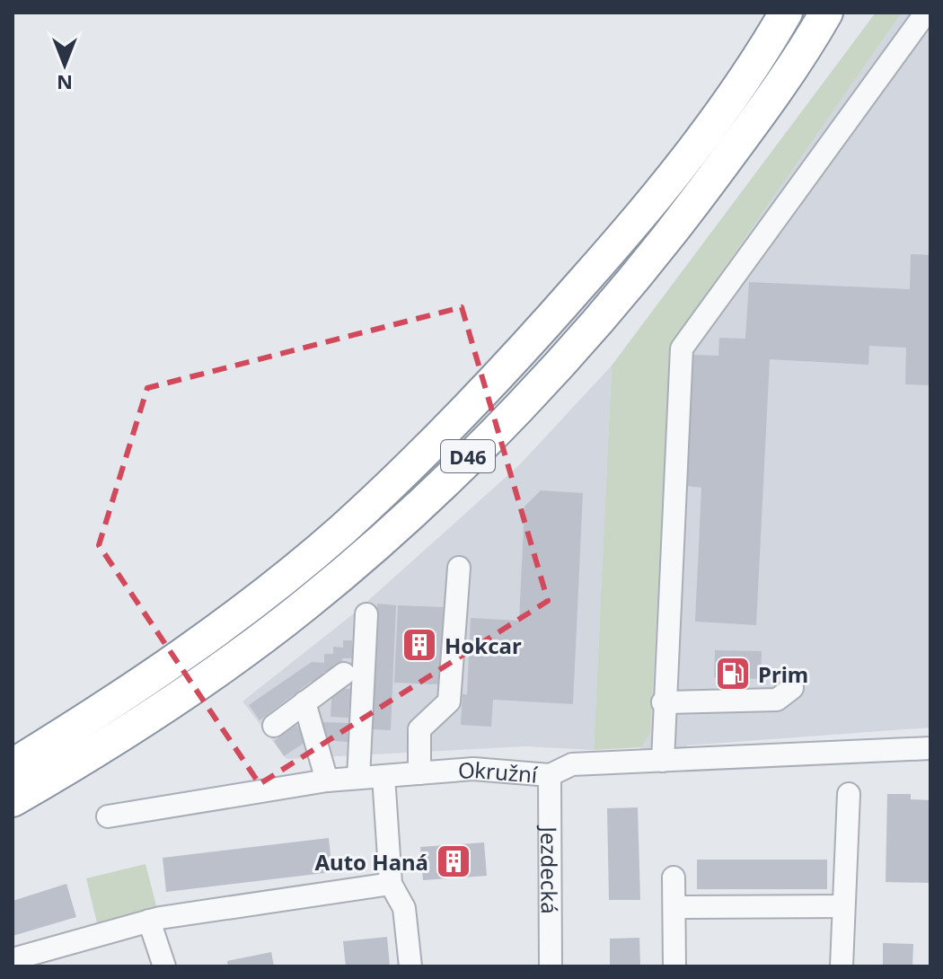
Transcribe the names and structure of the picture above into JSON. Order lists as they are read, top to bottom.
{
  "streets": {
    "highway": ["D46"],
    "street": ["Okružní", "Jezdecká"]
  },
  "crossings": [
    ["Okružní", "Jezdecká"]
  ],
  "places": {
    "building": ["Hokcar", "Auto Haná"],
    "fuel station": ["Prim"]
  },
  "north": "bottom"
}
